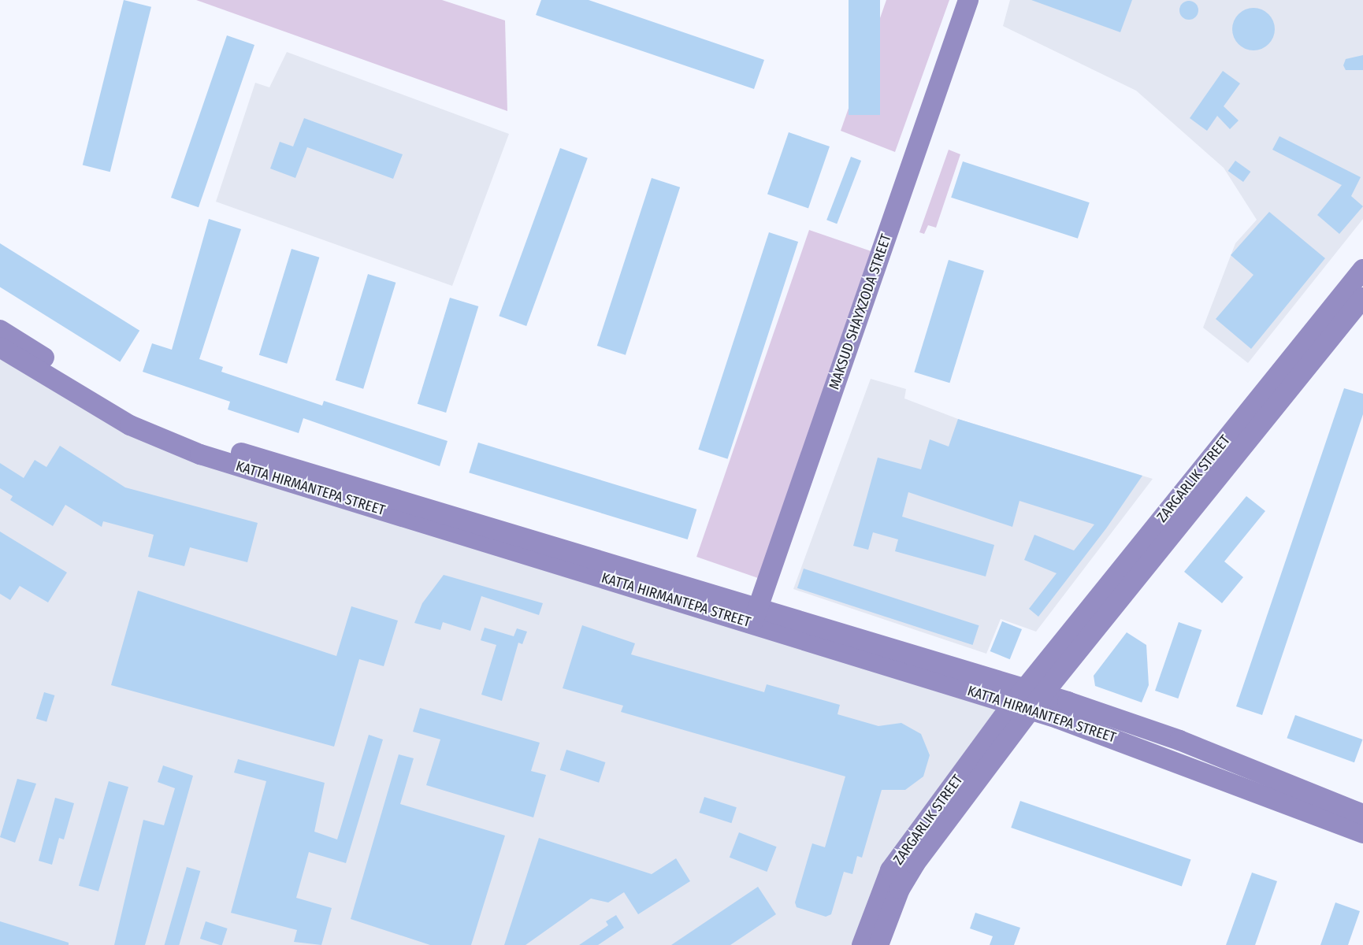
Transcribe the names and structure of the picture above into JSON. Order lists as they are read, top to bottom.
{
  "streets": {
    "main road": ["MAKSUD SHAYXZODA STREET", "ZARGARLIK STREET", "KATTA HIRMАNTEPA STREET"]
  },
  "crossings": [
    ["MAKSUD SHAYXZODA STREET", "KATTA HIRMАNTEPA STREET"],
    ["ZARGARLIK STREET", "KATTA HIRMАNTEPA STREET"]
  ]
}
